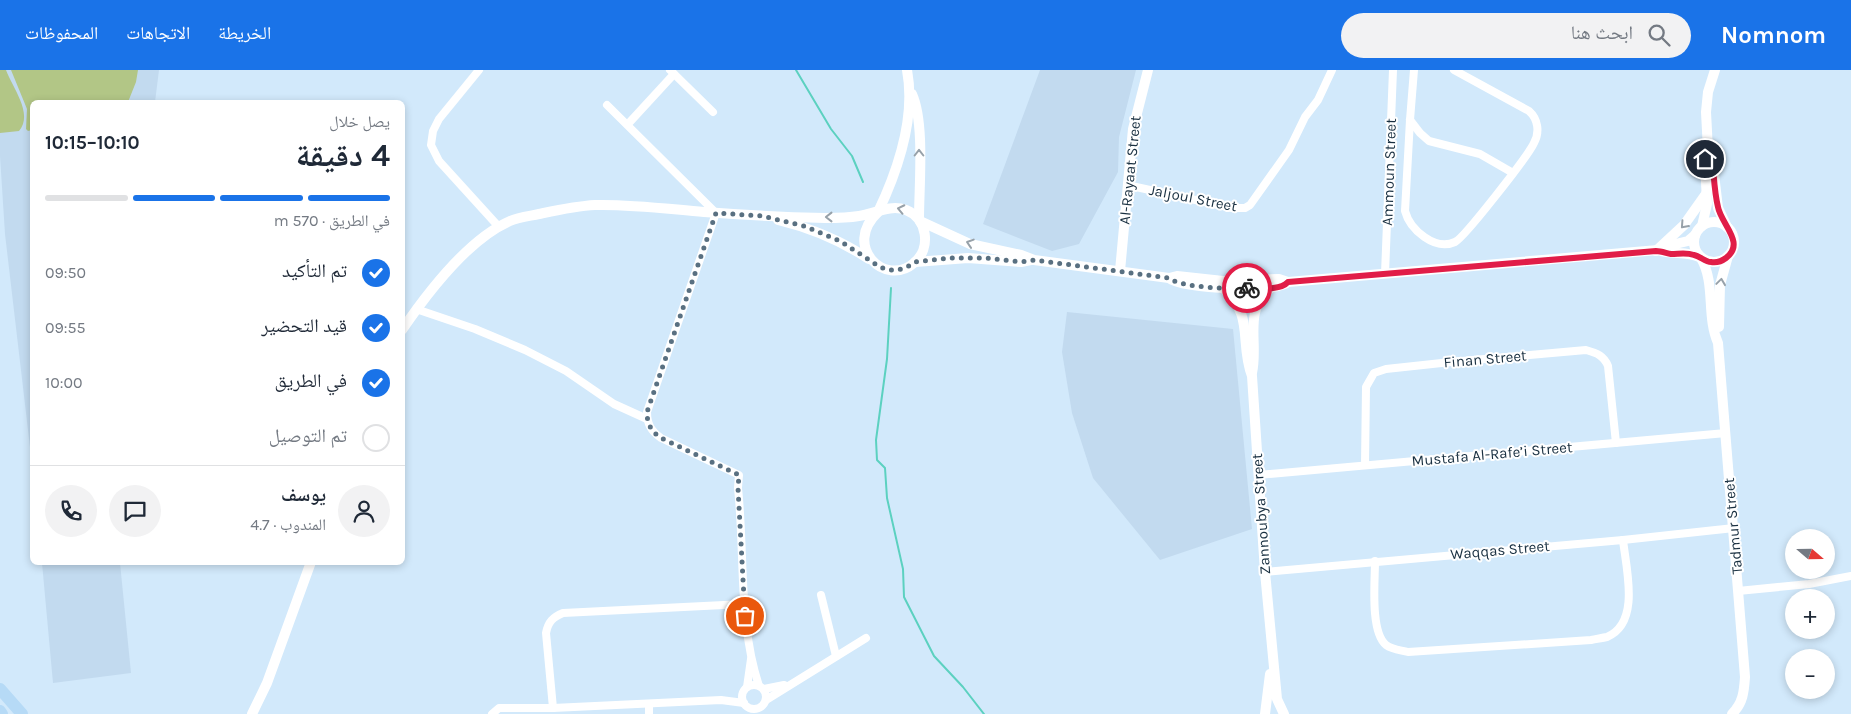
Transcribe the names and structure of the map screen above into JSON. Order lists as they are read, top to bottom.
{
  "streets": {
    "street": [
      "Al-Rayaat Street",
      "Ammoun Street",
      "Jaljoul Street",
      "Finan Street",
      "Mustafa Al-Rafe’i Street",
      "Zannoubya Street",
      "Tadmur Street",
      "Waqqas Street"
    ]
  },
  "crossings": [
    ["Al-Rayaat Street", "Jaljoul Street"],
    ["Finan Street", "Mustafa Al-Rafe’i Street"],
    ["Mustafa Al-Rafe’i Street", "Zannoubya Street"],
    ["Mustafa Al-Rafe’i Street", "Tadmur Street"],
    ["Zannoubya Street", "Waqqas Street"],
    ["Tadmur Street", "Waqqas Street"]
  ],
  "north": "right",
  "page": {
    "header": "Nomnom",
    "search": "ابحث هنا",
    "nav": ["الخريطة", "الاتجاهات", "المحفوظات"],
    "heading": ["4 دقيقة", "يصل خلال", "10:10–10:15"],
    "panel": ["يوسف", "المندوب · 4.7"],
    "bar": "في الطريق · 570 m",
    "list": [
      ["تم التأكيد", "09:50"],
      ["قيد التحضير", "09:55"],
      ["في الطريق", "10:00"],
      "تم التوصيل"
    ],
    "map_buttons": ["+", "−"]
  }
}
